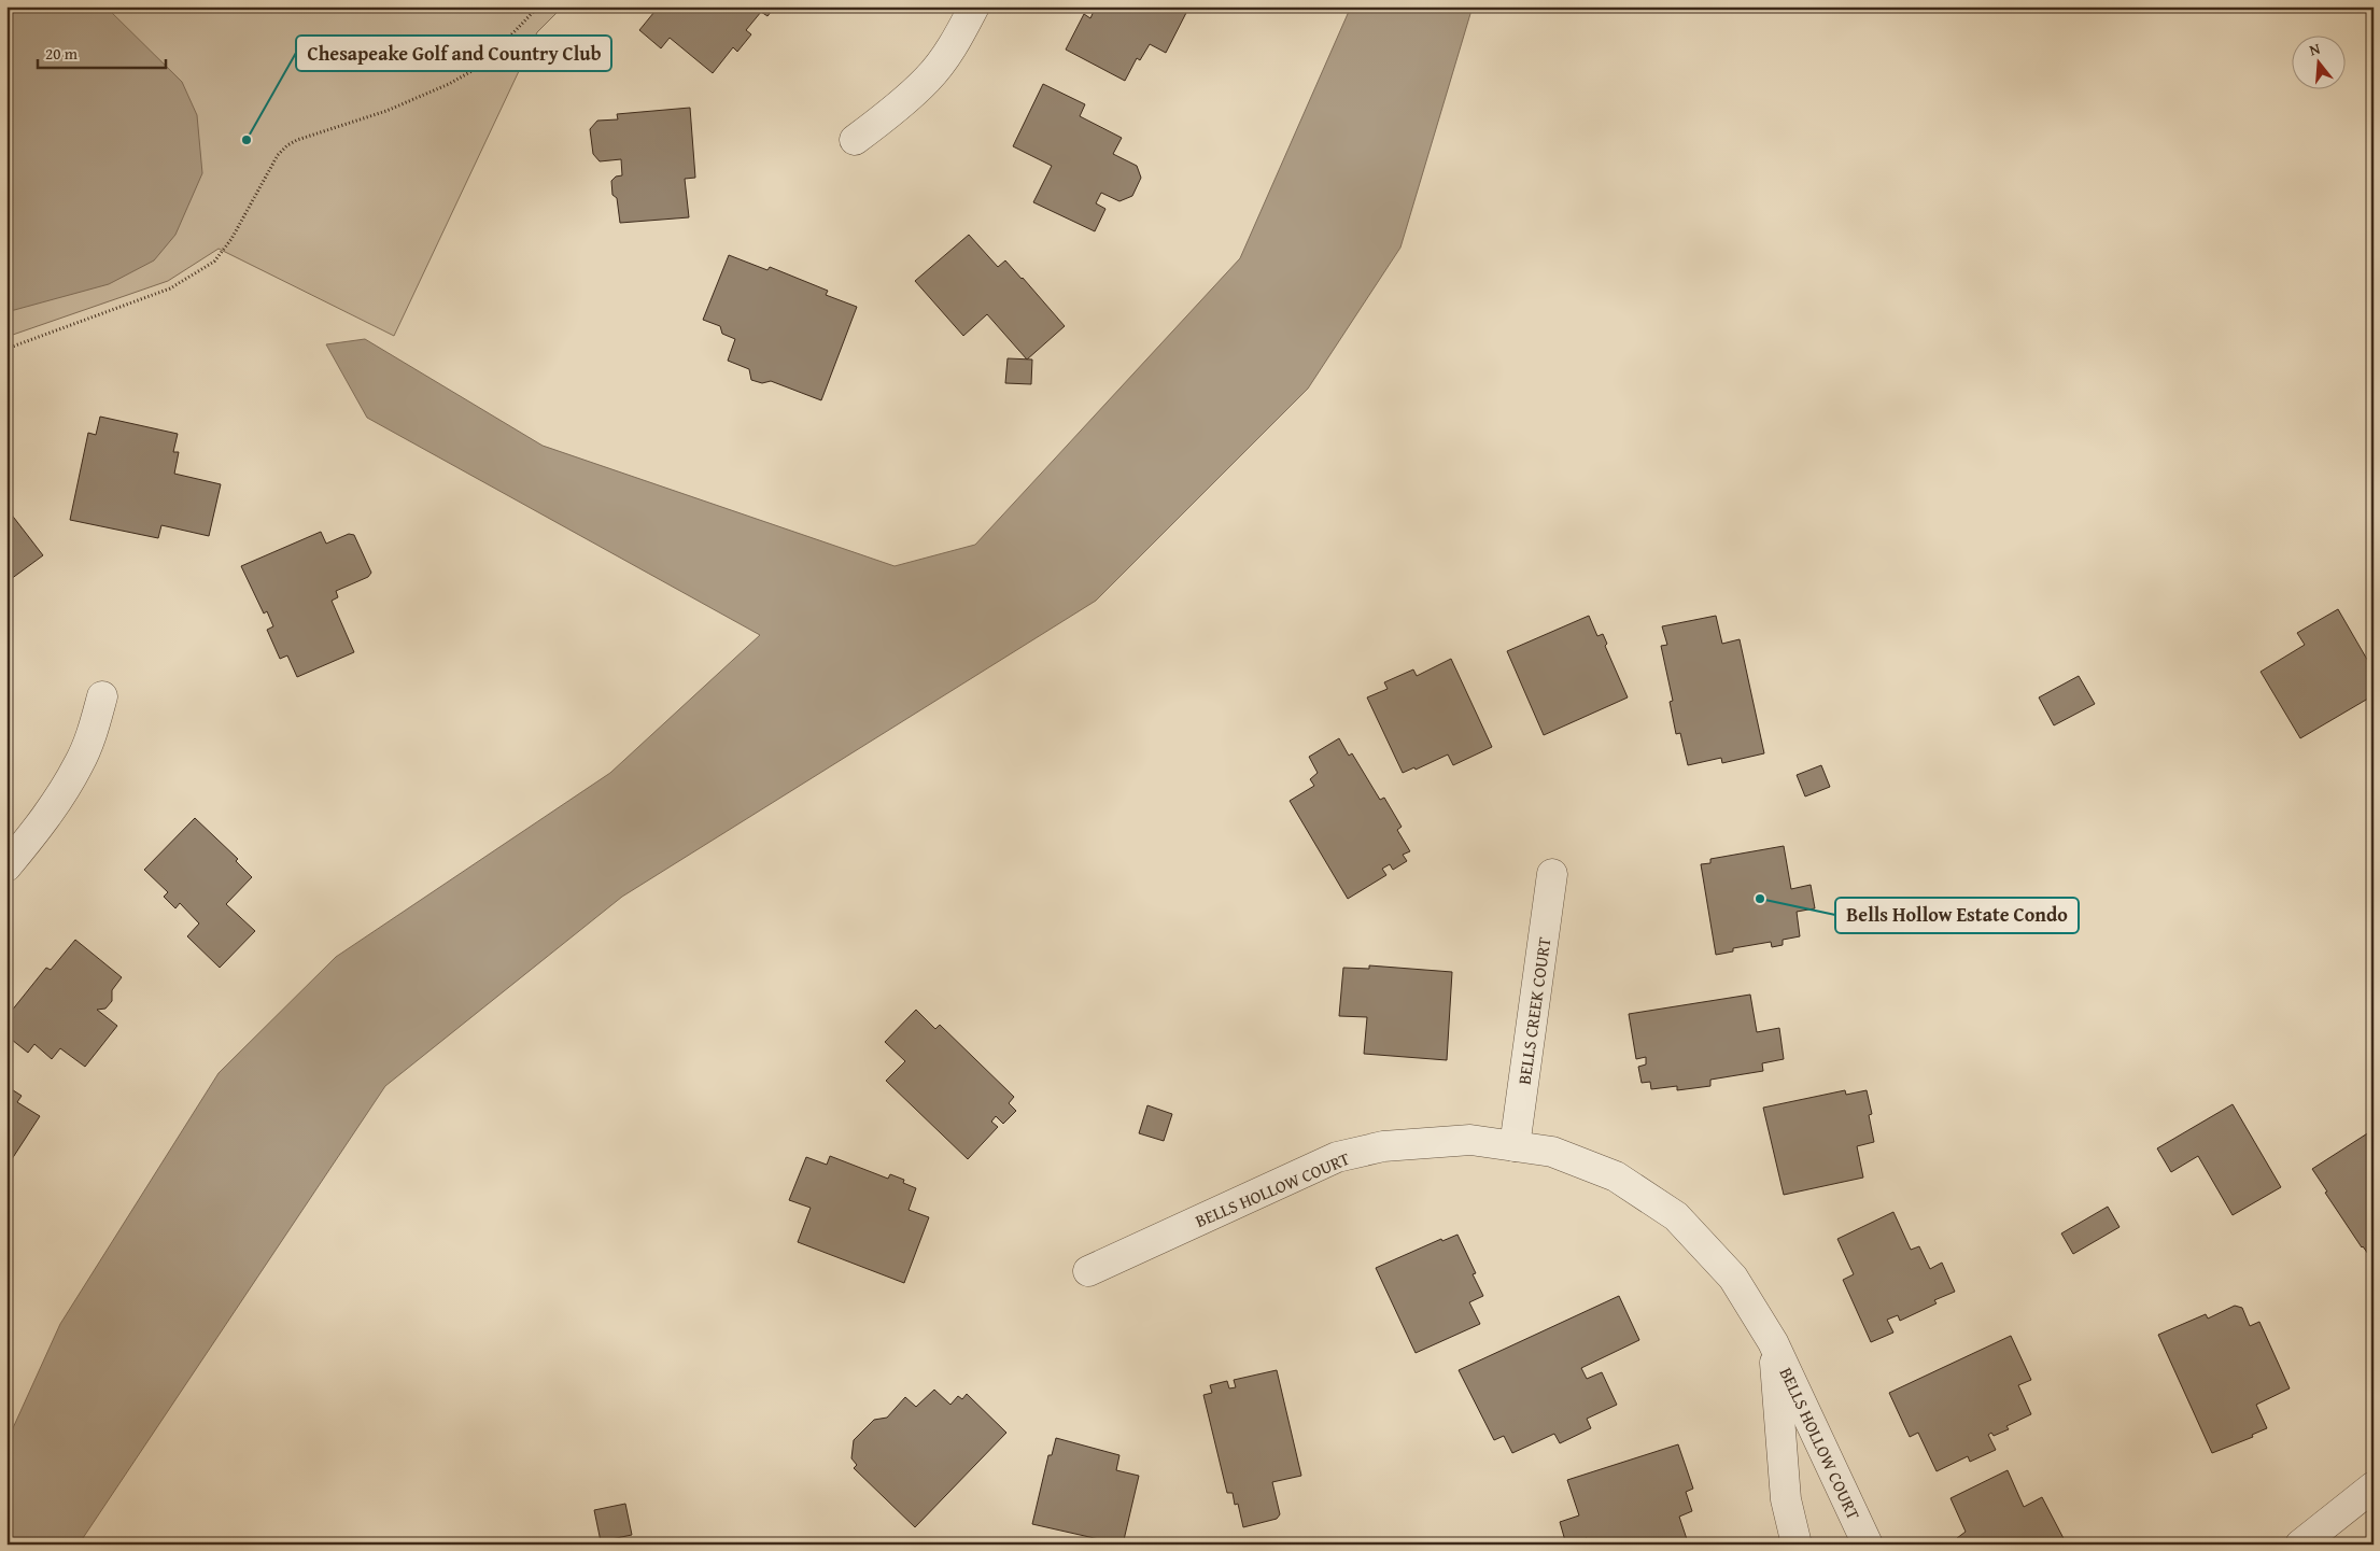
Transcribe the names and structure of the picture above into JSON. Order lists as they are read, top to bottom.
{
  "streets": {
    "street": ["BELLS CREEK COURT", "BELLS HOLLOW COURT"]
  },
  "crossings": [
    ["BELLS CREEK COURT", "BELLS HOLLOW COURT"]
  ],
  "places": ["Chesapeake Golf and Country Club", "Bells Hollow Estate Condo"],
  "scale_bar": "20 m",
  "north": "top"
}
